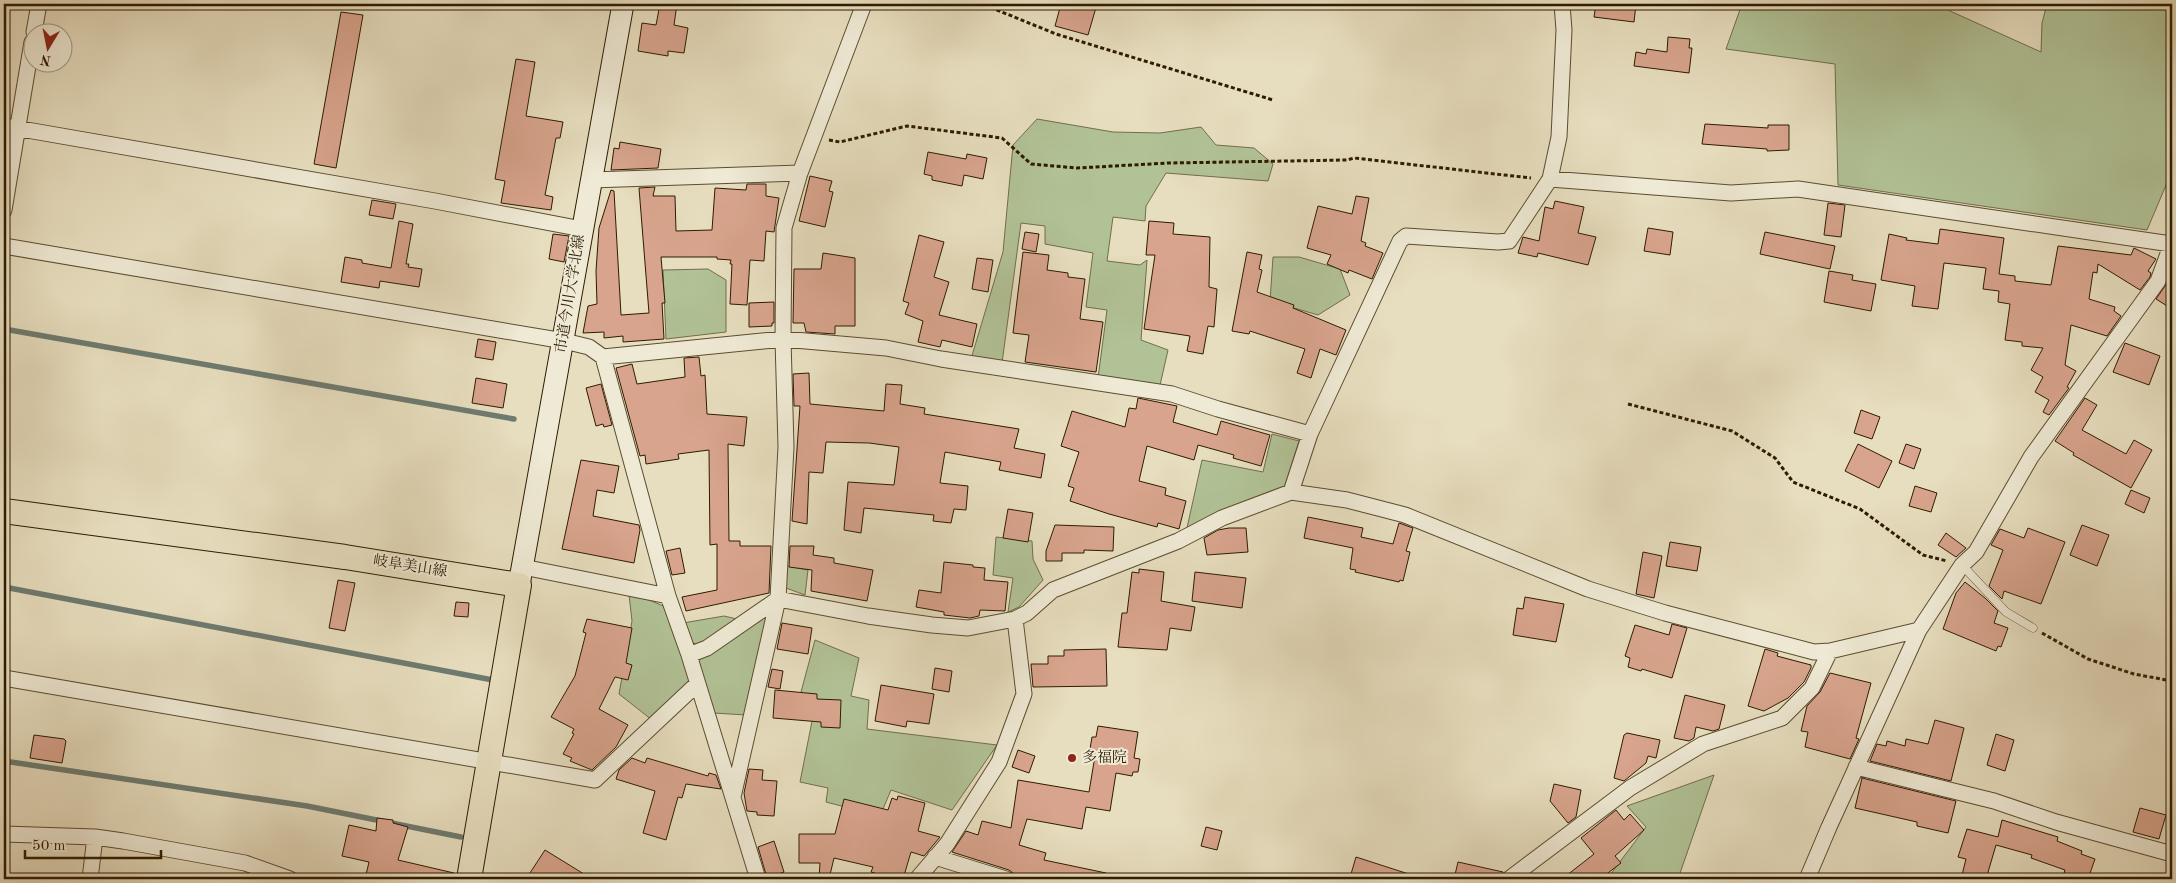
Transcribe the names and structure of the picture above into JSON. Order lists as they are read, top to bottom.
{
  "streets": {
    "main road": ["岐阜美山線"],
    "street": ["市道今川大学北線"]
  },
  "crossings": [
    ["市道今川大学北線", "岐阜美山線"]
  ],
  "places": ["多福院"],
  "scale_bar": "50 m",
  "north": "bottom"
}
